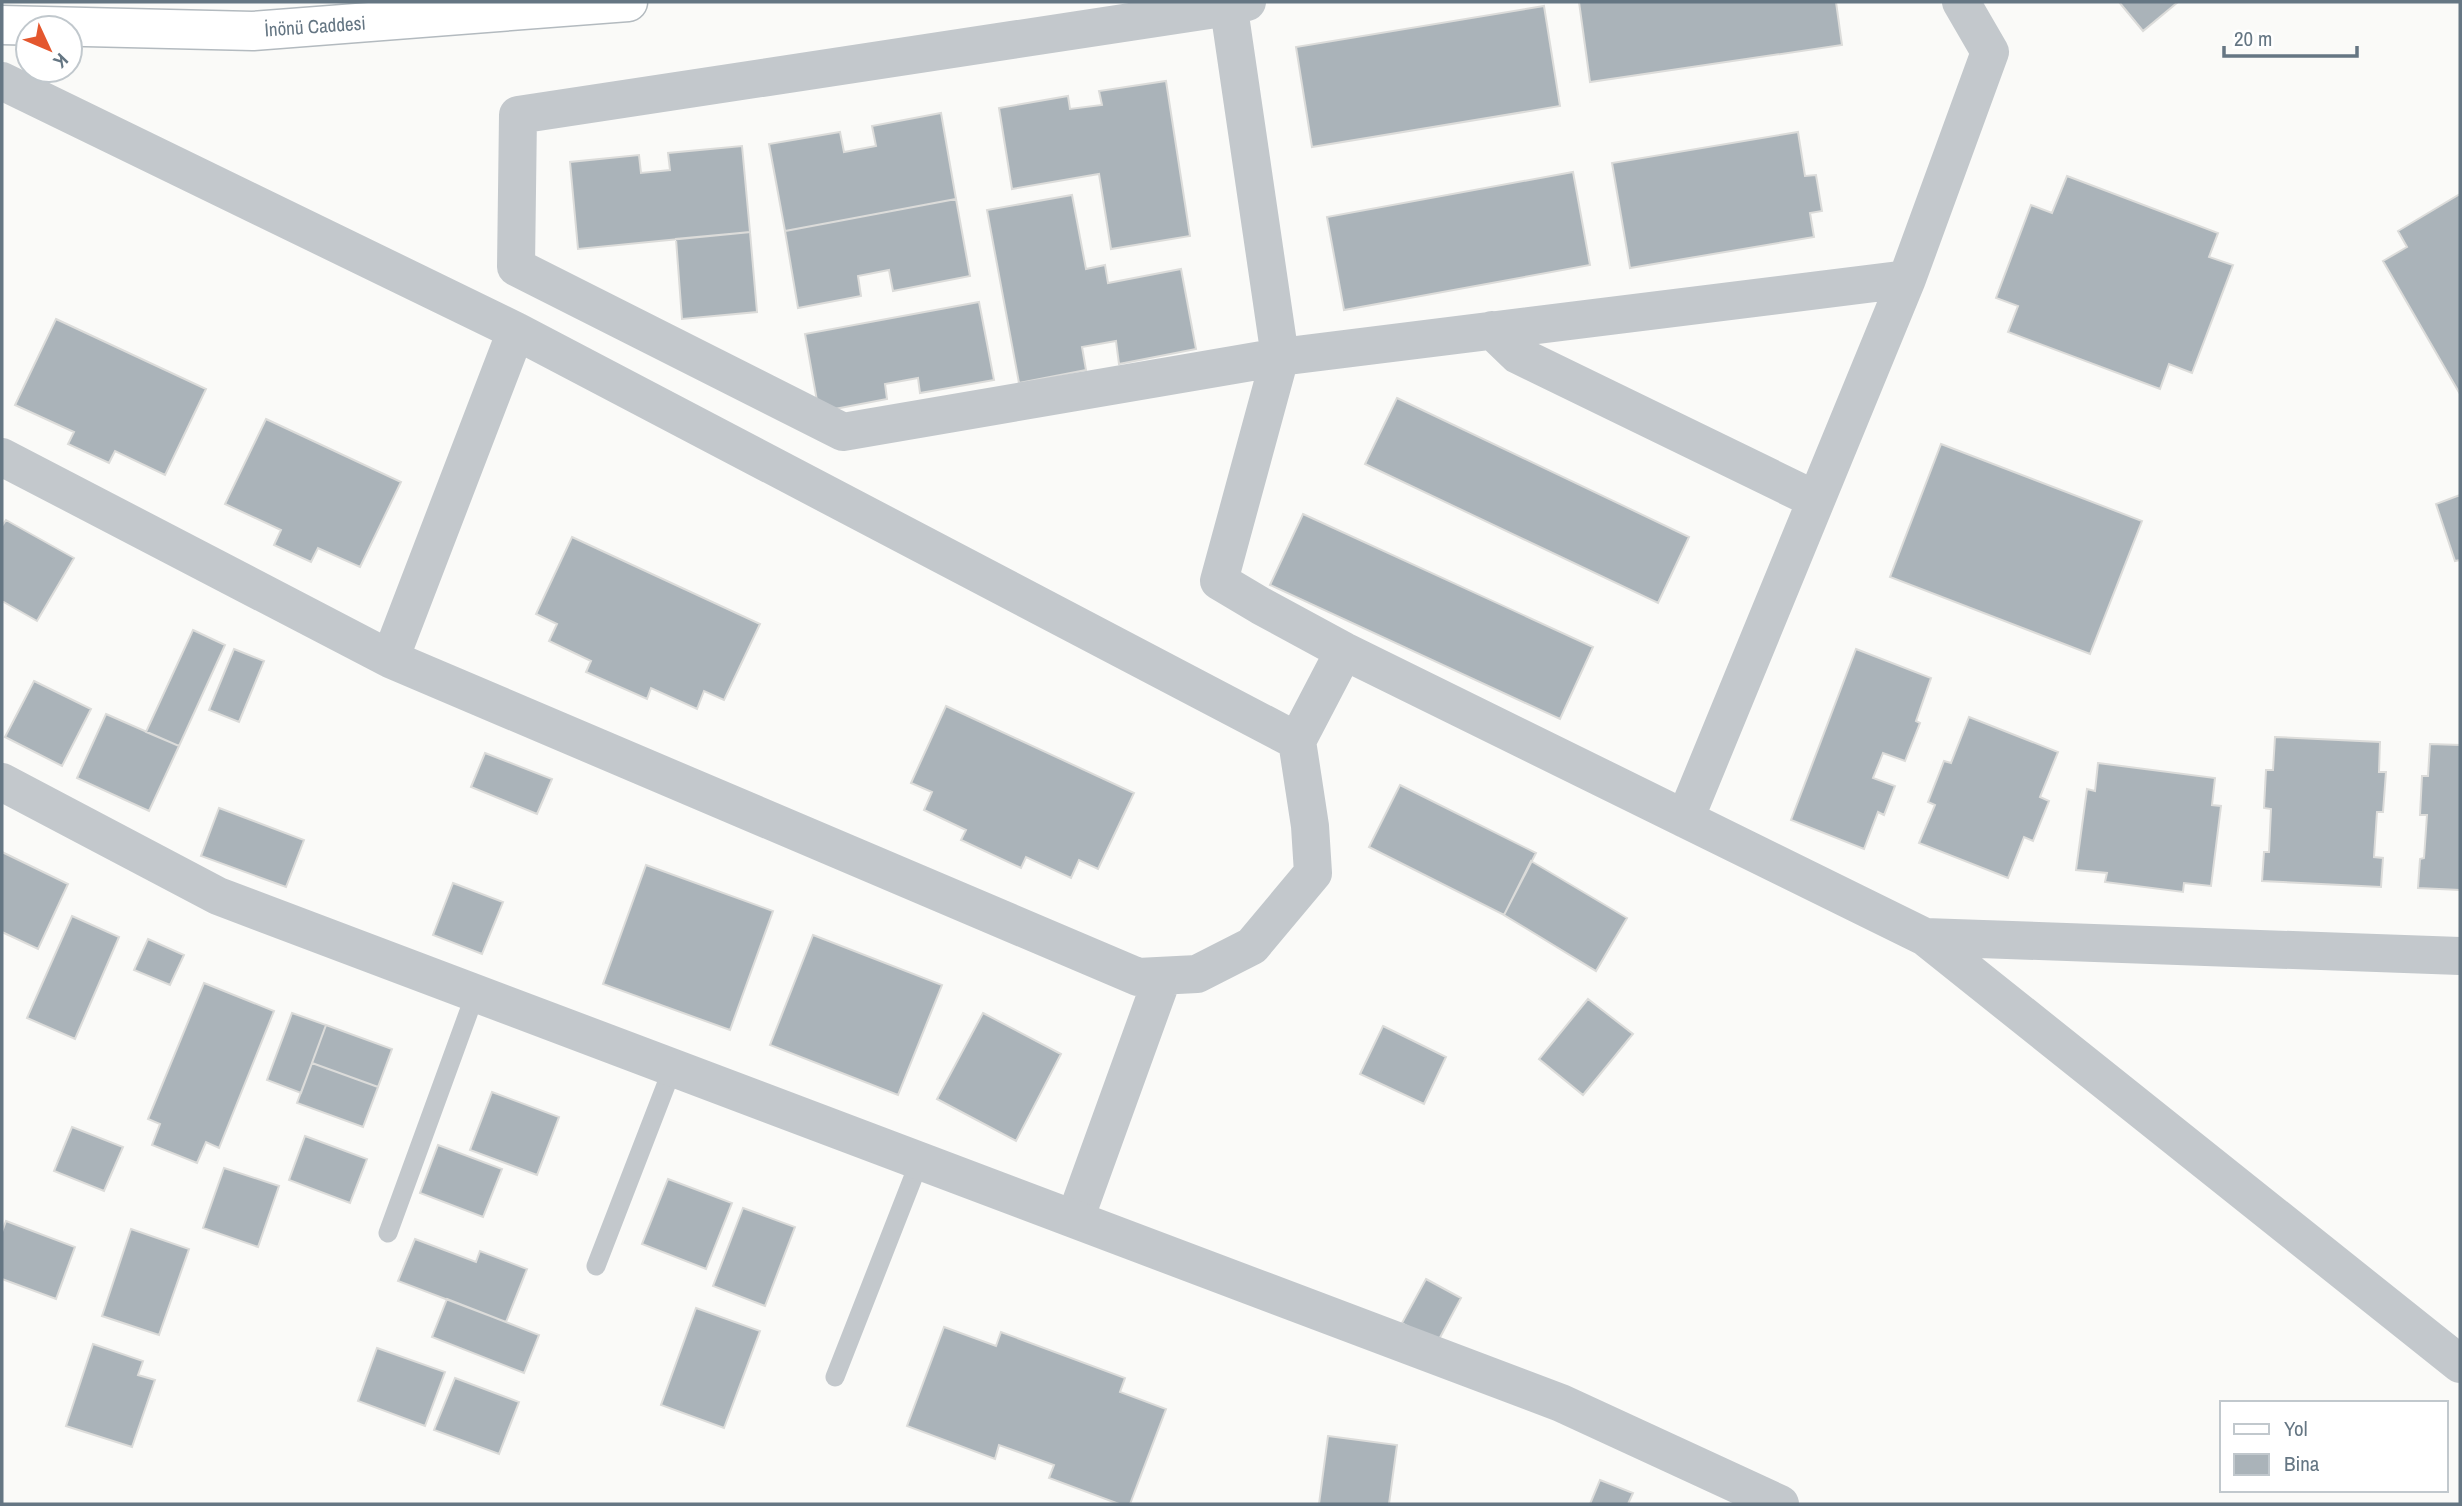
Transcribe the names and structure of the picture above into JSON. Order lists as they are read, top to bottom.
{
  "streets": {
    "main road": ["İnönü Caddesi"]
  },
  "legend": ["Yol", "Bina"],
  "scale_bar": "20 m",
  "north": "bottom right"
}
